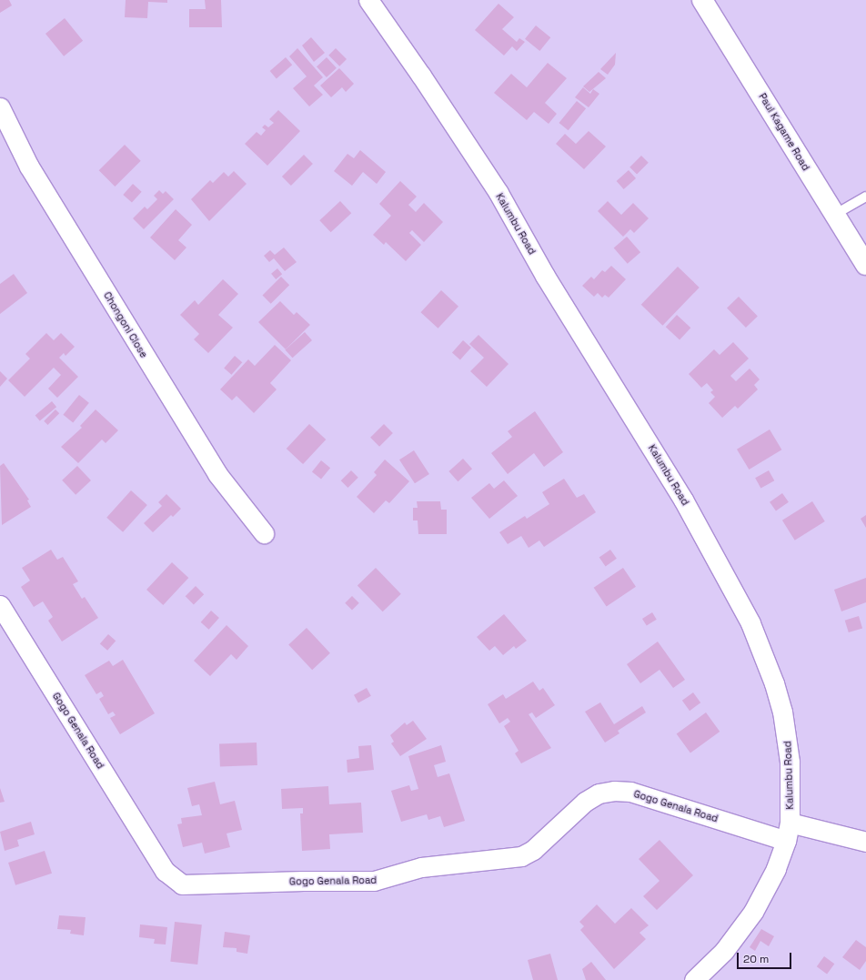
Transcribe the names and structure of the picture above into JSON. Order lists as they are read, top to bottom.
{
  "streets": {
    "street": [
      "Paul Kagame Road",
      "Kalumbu Road",
      "Chongoni Close",
      "Gogo Genala Road"
    ]
  },
  "crossings": [
    ["Kalumbu Road", "Gogo Genala Road"]
  ],
  "scale_bar": "20 m"
}
